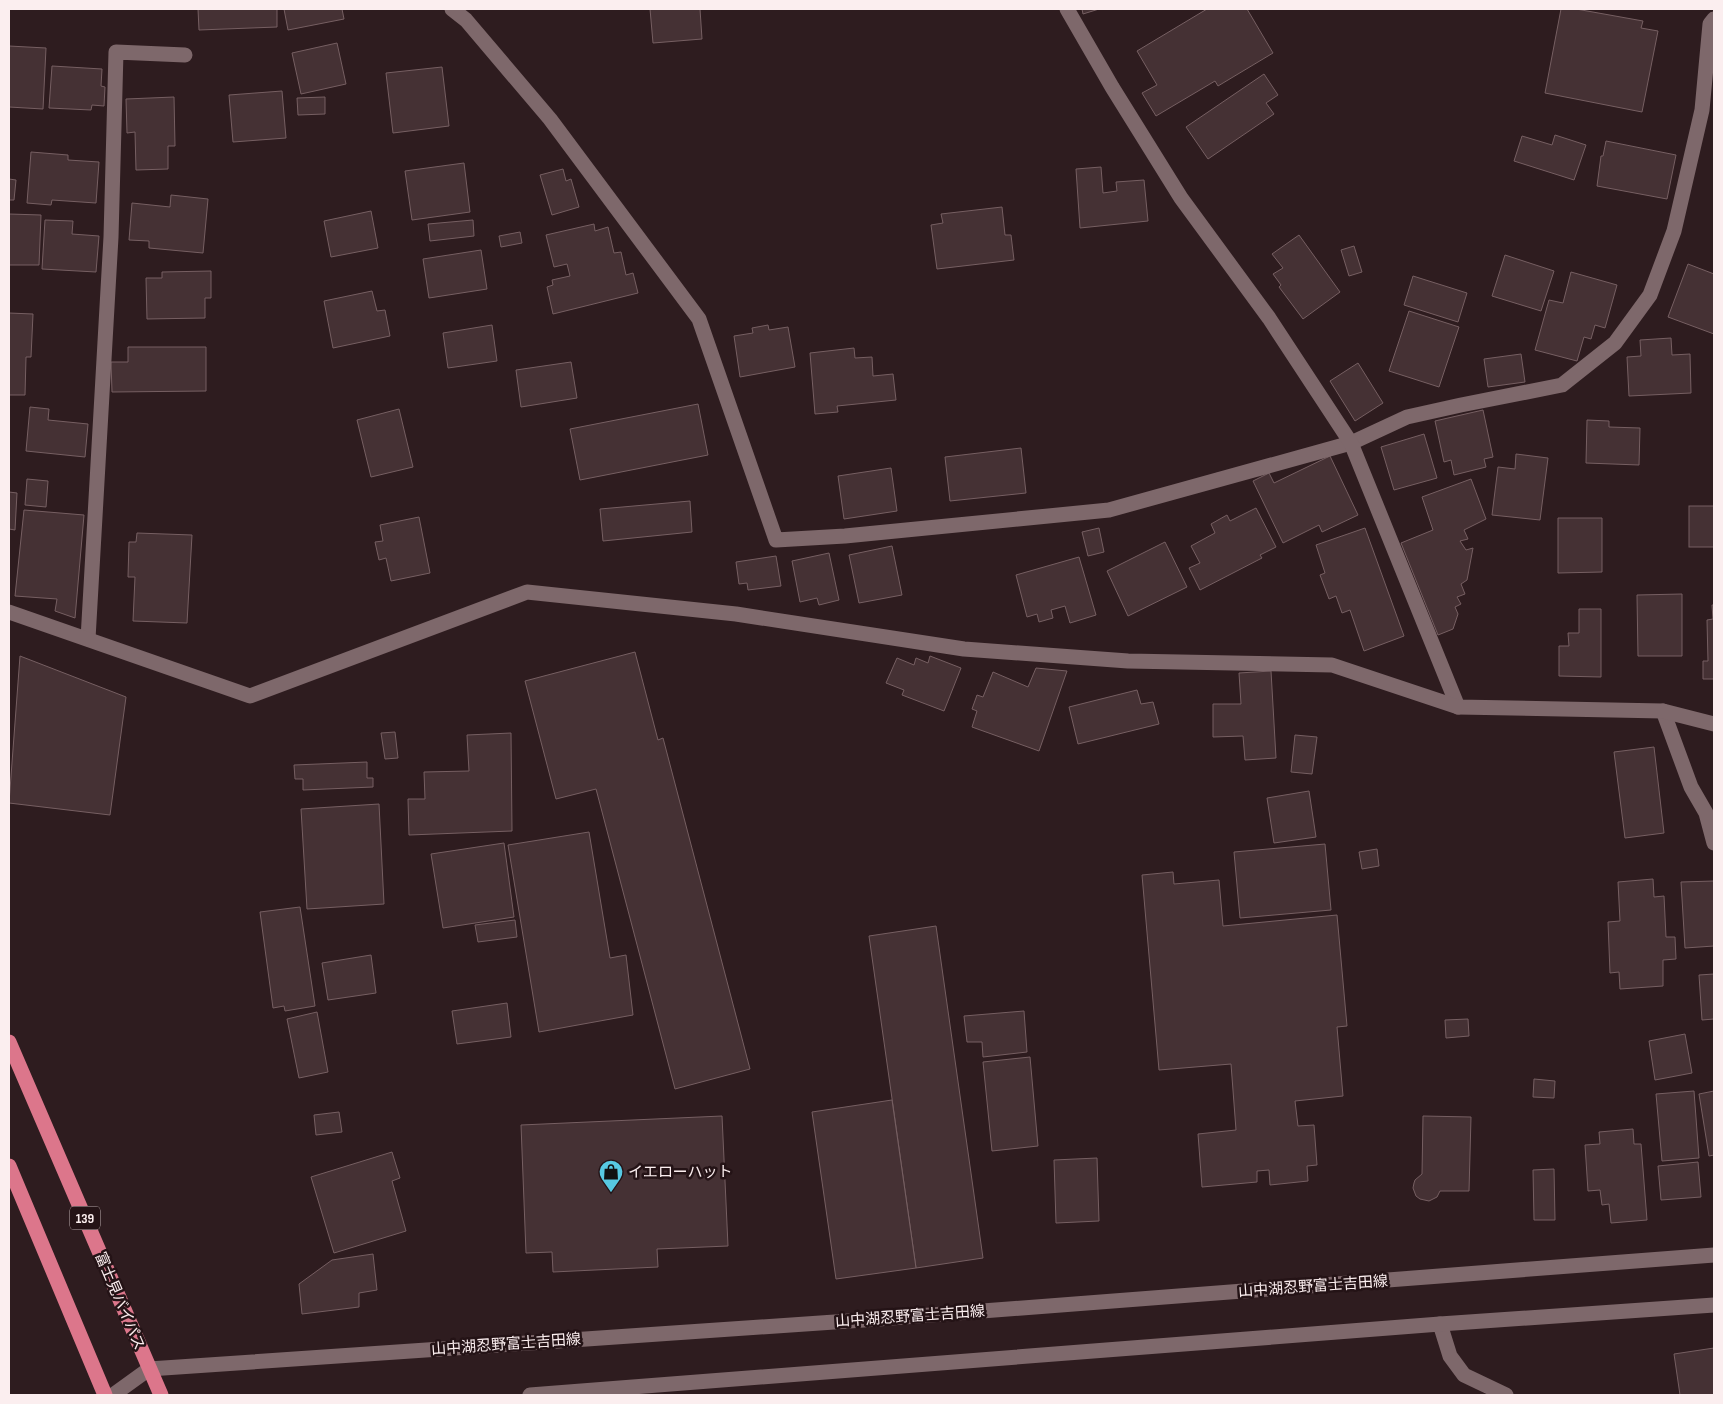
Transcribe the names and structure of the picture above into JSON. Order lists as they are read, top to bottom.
{
  "streets": {
    "highway": ["139", "富士見バイパス"],
    "main road": ["山中湖忍野富士吉田線"]
  },
  "crossings": [
    ["山中湖忍野富士吉田線", "富士見バイパス"]
  ],
  "places": {
    "shop": ["イエローハット"]
  }
}
